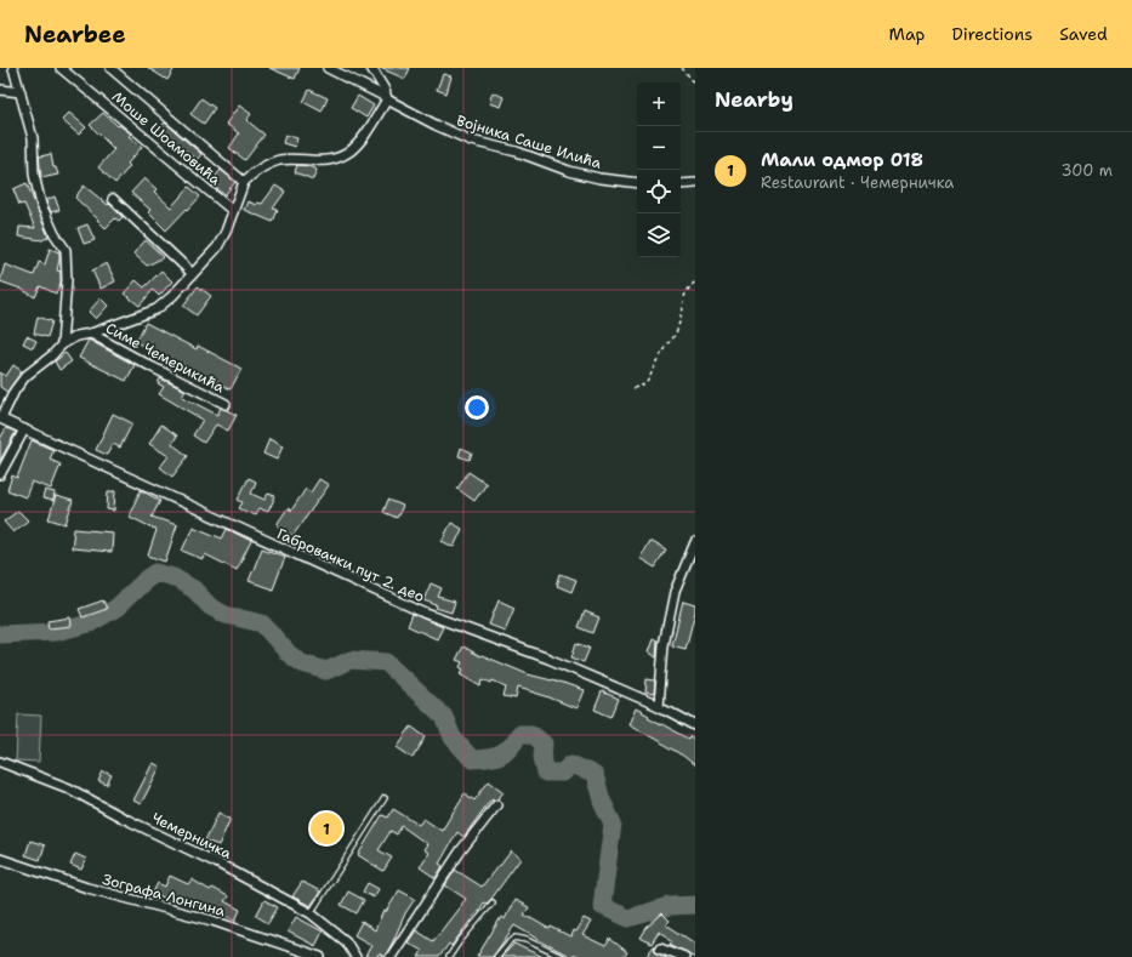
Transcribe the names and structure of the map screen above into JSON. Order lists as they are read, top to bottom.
{
  "streets": {
    "street": [
      "Моше Шоамовића",
      "Војника Саше Илића",
      "Симе Чемерикића",
      "Габровачки пут 2. део",
      "Чемерничка",
      "Зографа Лонгина"
    ]
  },
  "page": {
    "header": "Nearbee",
    "nav": ["Map", "Directions", "Saved"],
    "heading": "Nearby",
    "map_buttons": ["+", "−"],
    "list": [
      {
        "mark": "1",
        "name": "Мали одмор 018",
        "note": "Restaurant · Чемерничка",
        "value": "300 m"
      }
    ],
    "pins": "1"
  }
}
